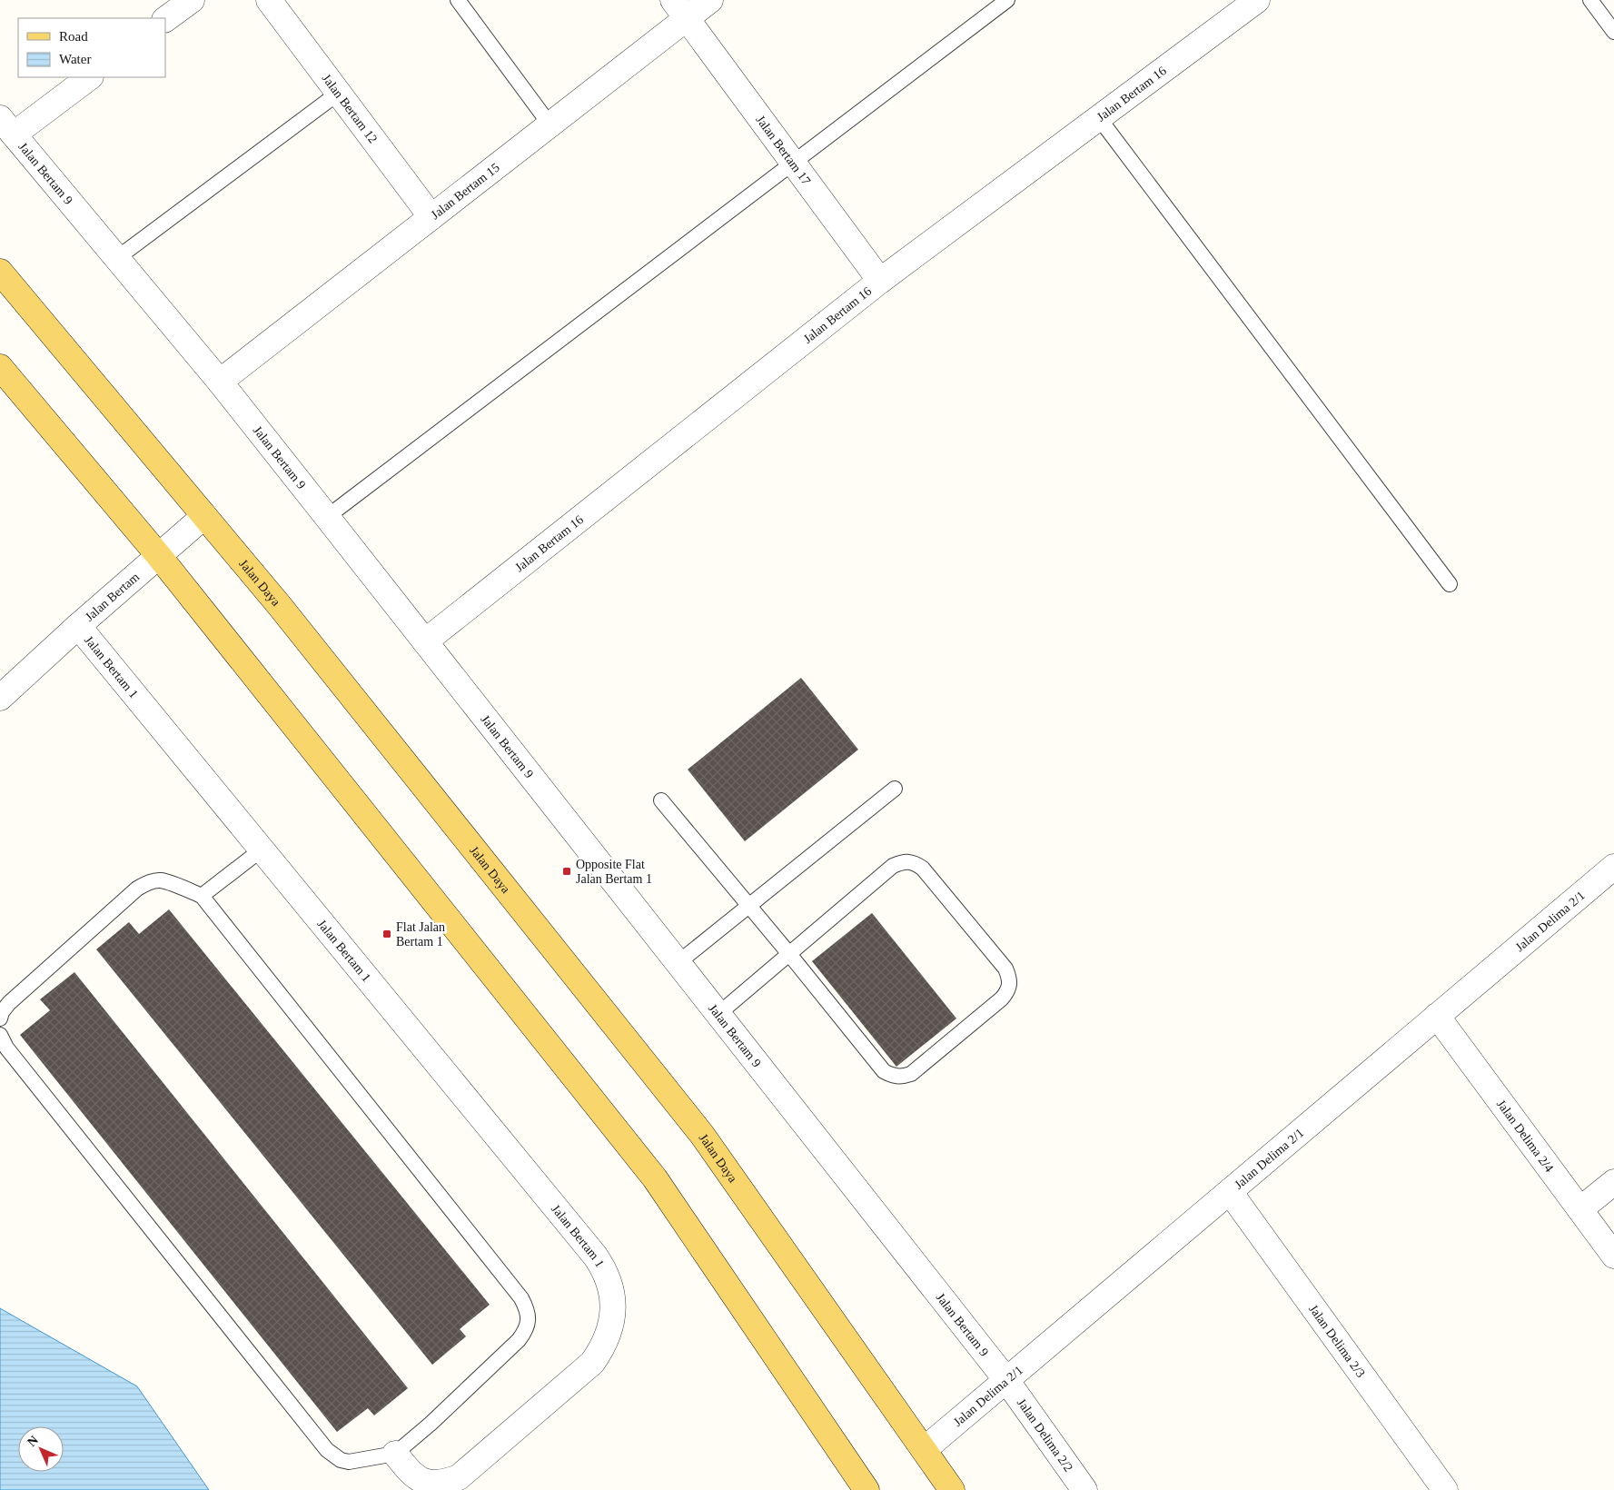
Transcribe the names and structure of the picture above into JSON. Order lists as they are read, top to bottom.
{
  "streets": {
    "main road": ["Jalan Daya"],
    "street": [
      "Jalan Bertam 16",
      "Jalan Bertam 12",
      "Jalan Bertam 17",
      "Jalan Bertam 9",
      "Jalan Bertam 15",
      "Jalan Bertam",
      "Jalan Bertam 1",
      "Jalan Delima 2/1",
      "Jalan Delima 2/4",
      "Jalan Delima 2/3",
      "Jalan Delima 2/2"
    ]
  },
  "crossings": [
    ["Jalan Bertam 16", "Jalan Bertam 17"],
    ["Jalan Bertam 16", "Jalan Bertam 9"],
    ["Jalan Bertam 12", "Jalan Bertam 15"],
    ["Jalan Bertam 17", "Jalan Bertam 15"],
    ["Jalan Bertam 9", "Jalan Bertam 15"],
    ["Jalan Bertam 9", "Jalan Delima 2/1"],
    ["Jalan Bertam 9", "Jalan Delima 2/2"],
    ["Jalan Daya", "Jalan Bertam"],
    ["Jalan Daya", "Jalan Delima 2/1"],
    ["Jalan Bertam", "Jalan Bertam 1"],
    ["Jalan Delima 2/1", "Jalan Delima 2/4"],
    ["Jalan Delima 2/1", "Jalan Delima 2/3"],
    ["Jalan Delima 2/1", "Jalan Delima 2/2"]
  ],
  "places": {
    "transit": ["Opposite Flat Jalan Bertam 1", "Flat Jalan Bertam 1"]
  },
  "legend": ["Road", "Water"],
  "north": "top left"
}
